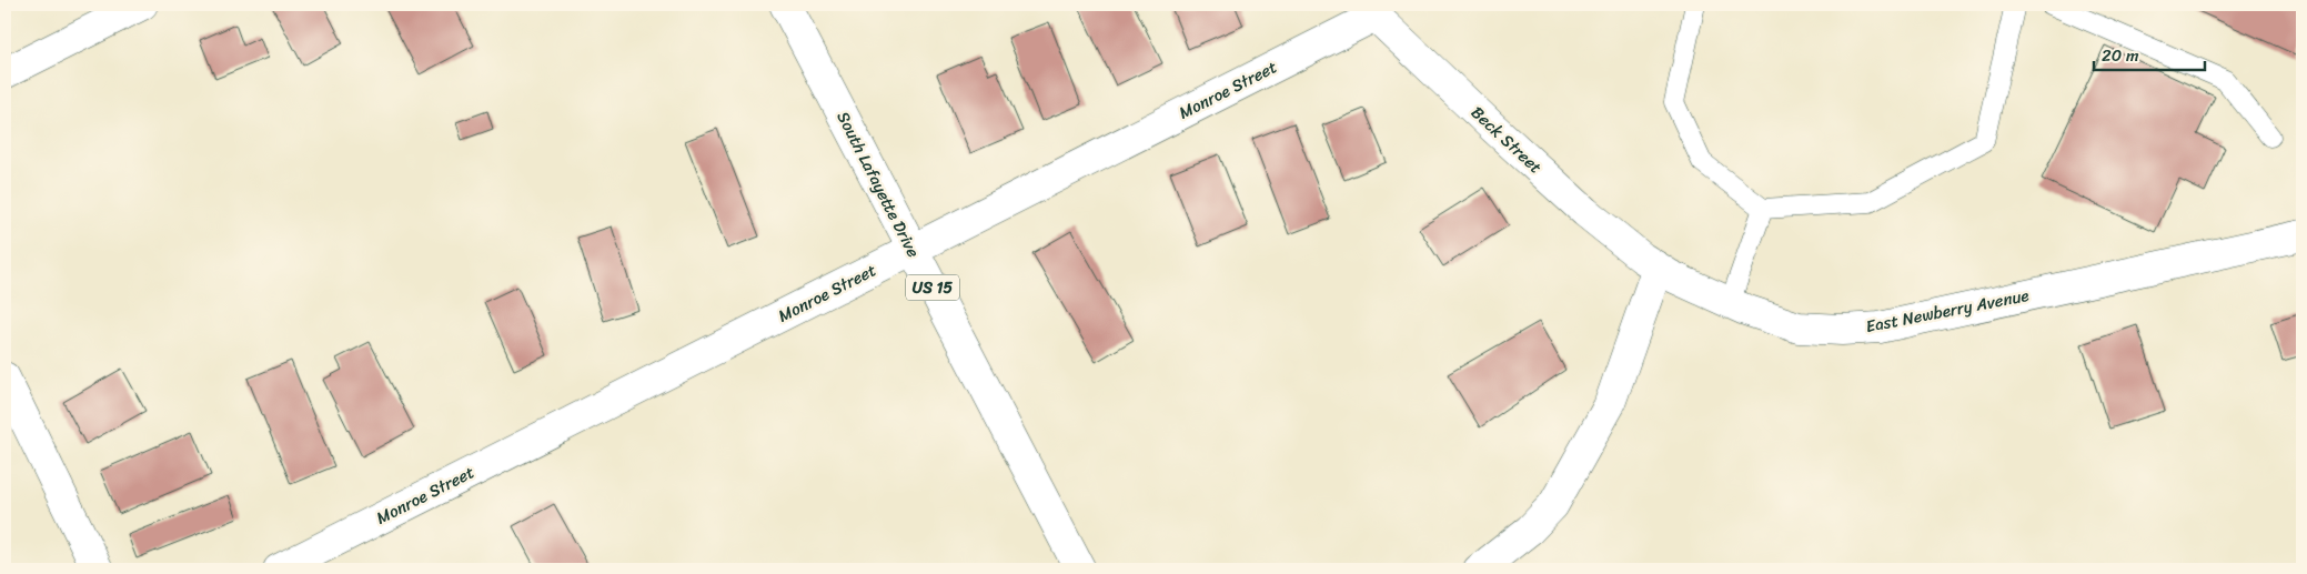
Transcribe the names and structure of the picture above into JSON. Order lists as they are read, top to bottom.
{
  "streets": {
    "street": [
      "Monroe Street",
      "Beck Street",
      "South Lafayette Drive",
      "US 15",
      "East Newberry Avenue"
    ]
  },
  "crossings": [
    ["Monroe Street", "Beck Street"],
    ["Monroe Street", "South Lafayette Drive"],
    ["Beck Street", "East Newberry Avenue"]
  ],
  "scale_bar": "20 m"
}
